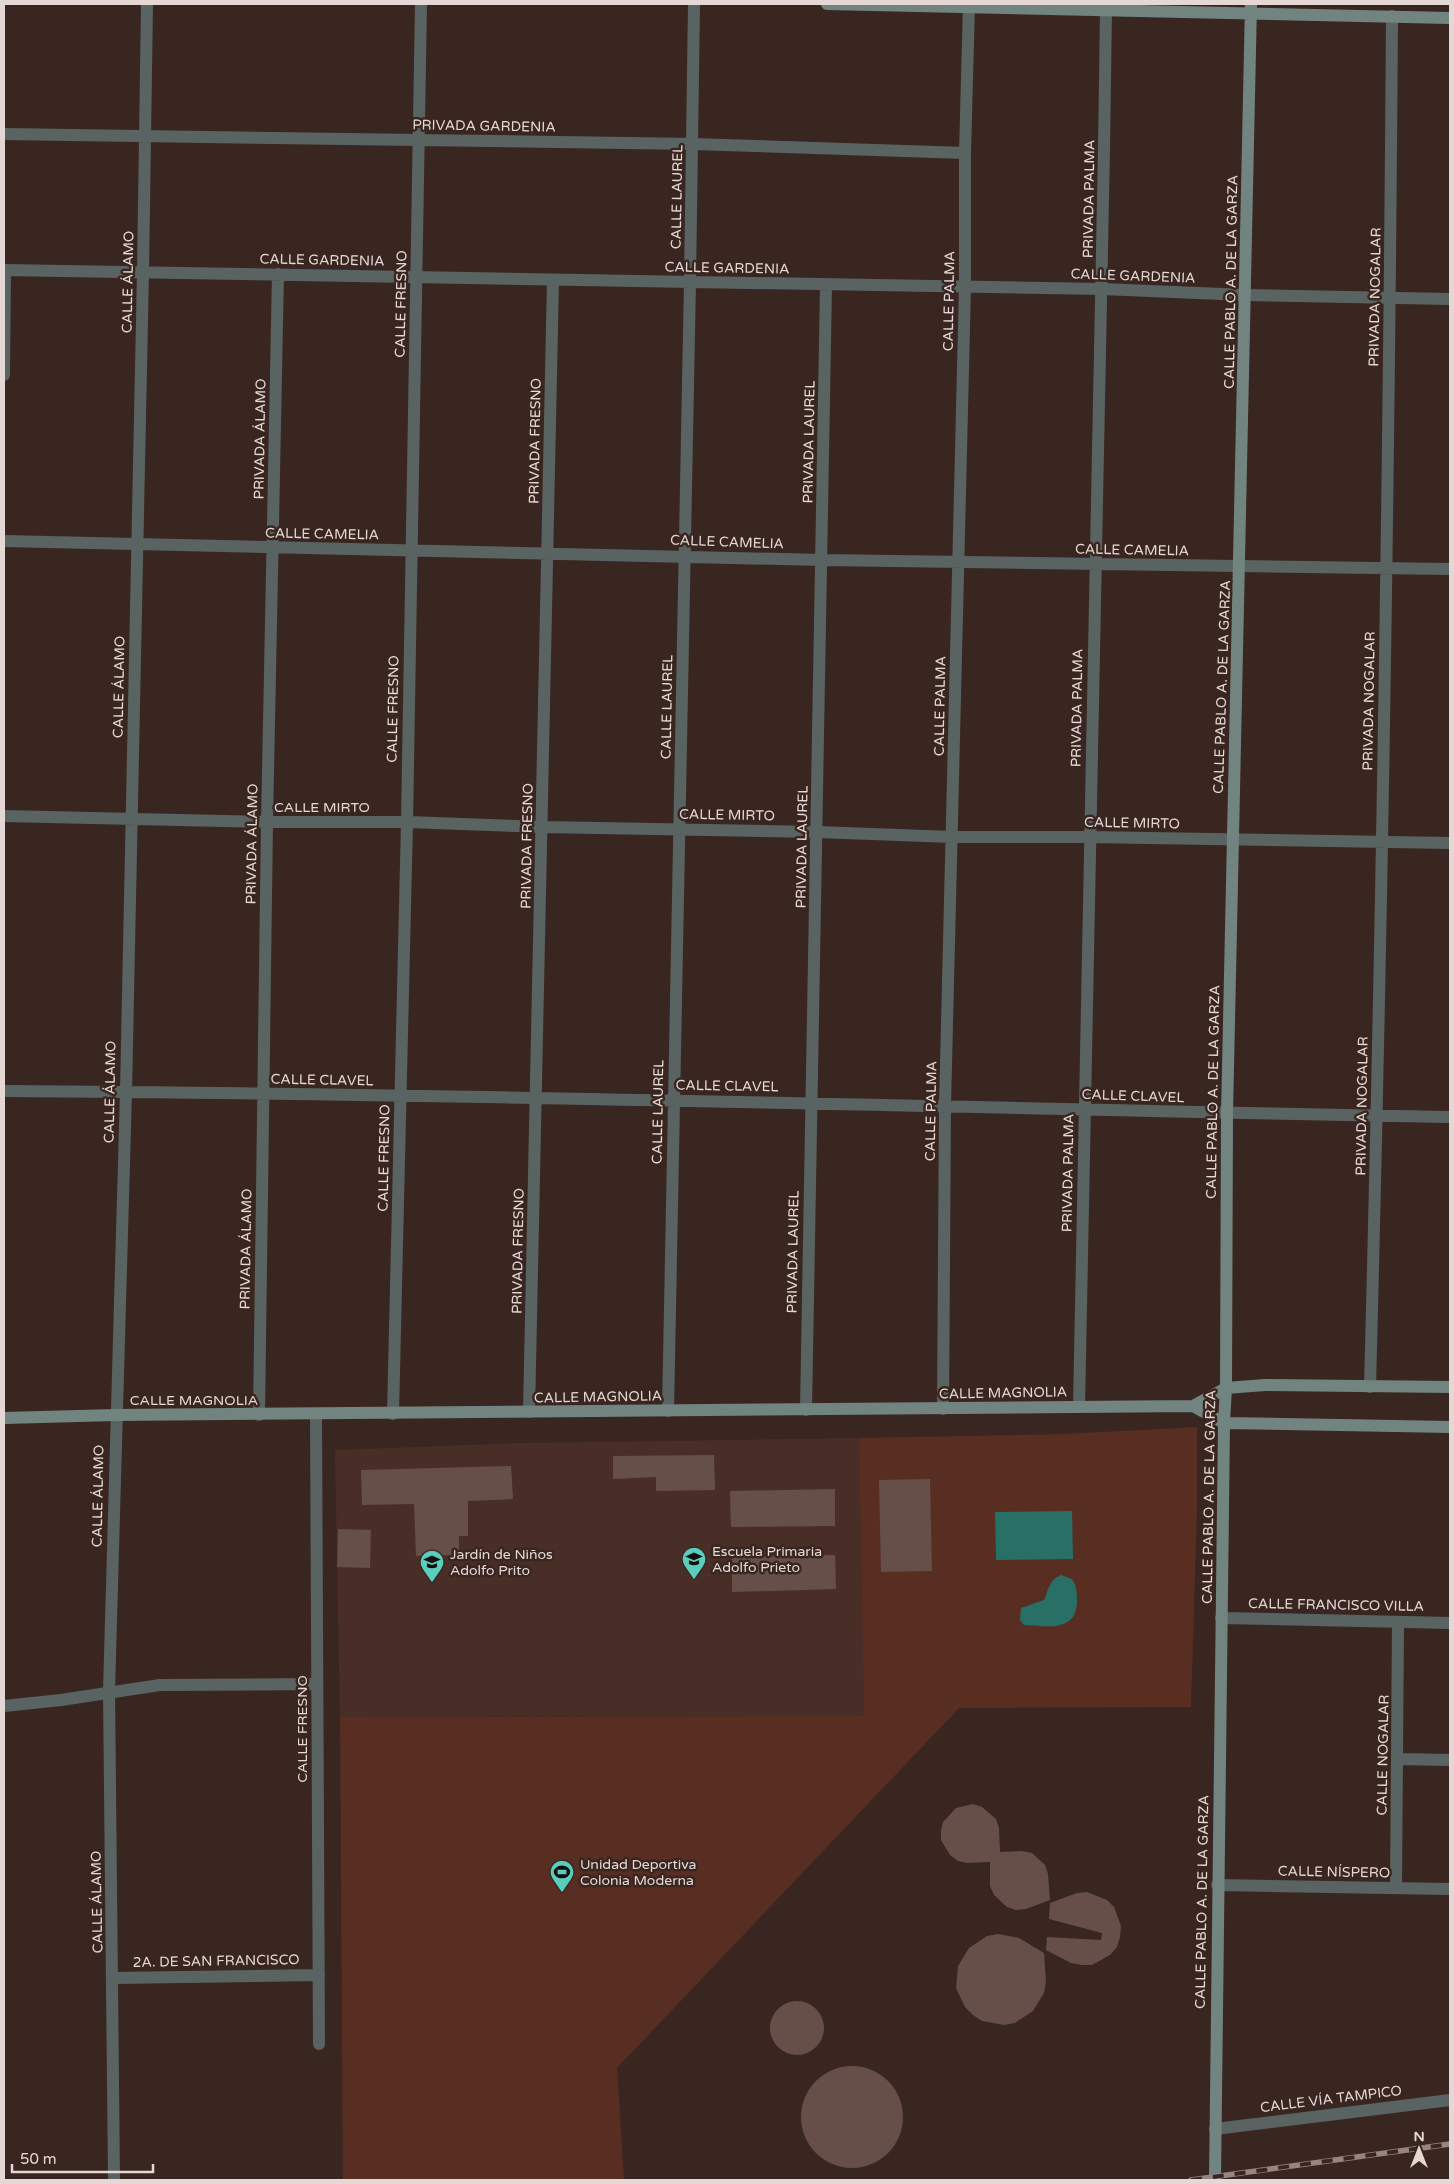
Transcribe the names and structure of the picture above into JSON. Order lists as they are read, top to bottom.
{
  "streets": {
    "street": [
      "PRIVADA GARDENIA",
      "CALLE LAUREL",
      "PRIVADA PALMA",
      "CALLE GARDENIA",
      "CALLE ÁLAMO",
      "CALLE PABLO A. DE LA GARZA",
      "PRIVADA NOGALAR",
      "CALLE PALMA",
      "CALLE FRESNO",
      "PRIVADA ÁLAMO",
      "PRIVADA FRESNO",
      "PRIVADA LAUREL",
      "CALLE CAMELIA",
      "CALLE MIRTO",
      "CALLE CLAVEL",
      "CALLE MAGNOLIA",
      "CALLE FRANCISCO VILLA",
      "CALLE NOGALAR",
      "CALLE NÍSPERO",
      "2A. DE SAN FRANCISCO",
      "CALLE VÍA TAMPICO"
    ]
  },
  "crossings": [
    ["PRIVADA GARDENIA", "CALLE LAUREL"],
    ["PRIVADA GARDENIA", "CALLE ÁLAMO"],
    ["PRIVADA GARDENIA", "CALLE PALMA"],
    ["PRIVADA GARDENIA", "CALLE FRESNO"],
    ["CALLE LAUREL", "CALLE GARDENIA"],
    ["CALLE LAUREL", "CALLE CAMELIA"],
    ["CALLE LAUREL", "CALLE MIRTO"],
    ["CALLE LAUREL", "CALLE CLAVEL"],
    ["CALLE LAUREL", "CALLE MAGNOLIA"],
    ["PRIVADA PALMA", "CALLE GARDENIA"],
    ["PRIVADA PALMA", "CALLE CAMELIA"],
    ["PRIVADA PALMA", "CALLE MIRTO"],
    ["PRIVADA PALMA", "CALLE CLAVEL"],
    ["PRIVADA PALMA", "CALLE MAGNOLIA"],
    ["CALLE GARDENIA", "CALLE ÁLAMO"],
    ["CALLE GARDENIA", "CALLE PABLO A. DE LA GARZA"],
    ["CALLE GARDENIA", "PRIVADA NOGALAR"],
    ["CALLE GARDENIA", "CALLE PALMA"],
    ["CALLE GARDENIA", "CALLE FRESNO"],
    ["CALLE GARDENIA", "PRIVADA ÁLAMO"],
    ["CALLE GARDENIA", "PRIVADA FRESNO"],
    ["CALLE GARDENIA", "PRIVADA LAUREL"],
    ["CALLE ÁLAMO", "CALLE CAMELIA"],
    ["CALLE ÁLAMO", "CALLE MIRTO"],
    ["CALLE ÁLAMO", "CALLE CLAVEL"],
    ["CALLE ÁLAMO", "CALLE MAGNOLIA"],
    ["CALLE ÁLAMO", "2A. DE SAN FRANCISCO"],
    ["CALLE PABLO A. DE LA GARZA", "CALLE CAMELIA"],
    ["CALLE PABLO A. DE LA GARZA", "CALLE MIRTO"],
    ["CALLE PABLO A. DE LA GARZA", "CALLE CLAVEL"],
    ["CALLE PABLO A. DE LA GARZA", "CALLE MAGNOLIA"],
    ["CALLE PABLO A. DE LA GARZA", "CALLE FRANCISCO VILLA"],
    ["CALLE PABLO A. DE LA GARZA", "CALLE NÍSPERO"],
    ["CALLE PABLO A. DE LA GARZA", "CALLE VÍA TAMPICO"],
    ["PRIVADA NOGALAR", "CALLE CAMELIA"],
    ["PRIVADA NOGALAR", "CALLE MIRTO"],
    ["PRIVADA NOGALAR", "CALLE CLAVEL"],
    ["PRIVADA NOGALAR", "CALLE MAGNOLIA"],
    ["CALLE PALMA", "CALLE CAMELIA"],
    ["CALLE PALMA", "CALLE MIRTO"],
    ["CALLE PALMA", "CALLE CLAVEL"],
    ["CALLE PALMA", "CALLE MAGNOLIA"],
    ["CALLE FRESNO", "CALLE CAMELIA"],
    ["CALLE FRESNO", "CALLE MIRTO"],
    ["CALLE FRESNO", "CALLE CLAVEL"],
    ["CALLE FRESNO", "CALLE MAGNOLIA"],
    ["CALLE FRESNO", "2A. DE SAN FRANCISCO"],
    ["PRIVADA ÁLAMO", "CALLE CAMELIA"],
    ["PRIVADA ÁLAMO", "CALLE MIRTO"],
    ["PRIVADA ÁLAMO", "CALLE CLAVEL"],
    ["PRIVADA ÁLAMO", "CALLE MAGNOLIA"],
    ["PRIVADA FRESNO", "CALLE CAMELIA"],
    ["PRIVADA FRESNO", "CALLE MIRTO"],
    ["PRIVADA FRESNO", "CALLE CLAVEL"],
    ["PRIVADA FRESNO", "CALLE MAGNOLIA"],
    ["PRIVADA LAUREL", "CALLE CAMELIA"],
    ["PRIVADA LAUREL", "CALLE MIRTO"],
    ["PRIVADA LAUREL", "CALLE CLAVEL"],
    ["PRIVADA LAUREL", "CALLE MAGNOLIA"],
    ["CALLE FRANCISCO VILLA", "CALLE NOGALAR"],
    ["CALLE NOGALAR", "CALLE NÍSPERO"]
  ],
  "places": {
    "school or university": ["Escuela Primaria Adolfo Prieto", "Jardín de Niños Adolfo Prito"],
    "sports": ["Unidad Deportiva Colonia Moderna"]
  },
  "scale_bar": "50 m",
  "north": "top"
}
